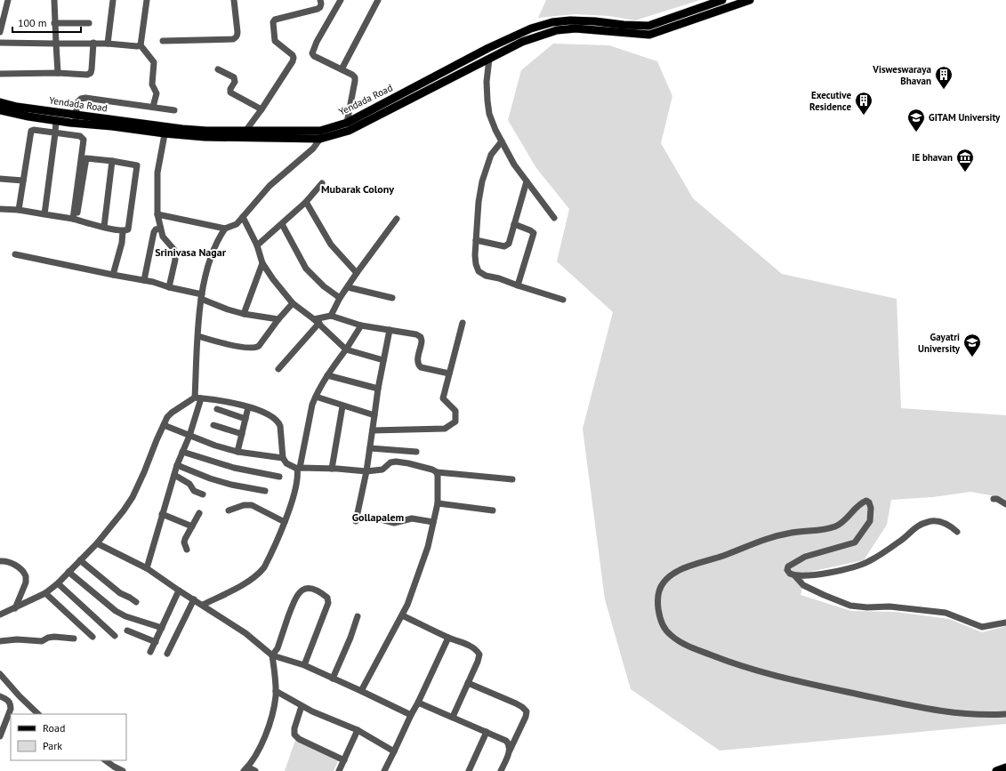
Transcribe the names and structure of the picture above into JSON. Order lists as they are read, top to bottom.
{
  "streets": {
    "main road": ["Yendada Road"]
  },
  "districts": ["Mubarak Colony", "Srinivasa Nagar", "Gollapalem"],
  "places": {
    "building": ["Visweswaraya Bhavan", "Executive Residence"],
    "school or university": ["GITAM University", "Gayatri University"],
    "museum": ["IE bhavan"]
  },
  "legend": ["Road", "Park"],
  "scale_bar": "100 m"
}
